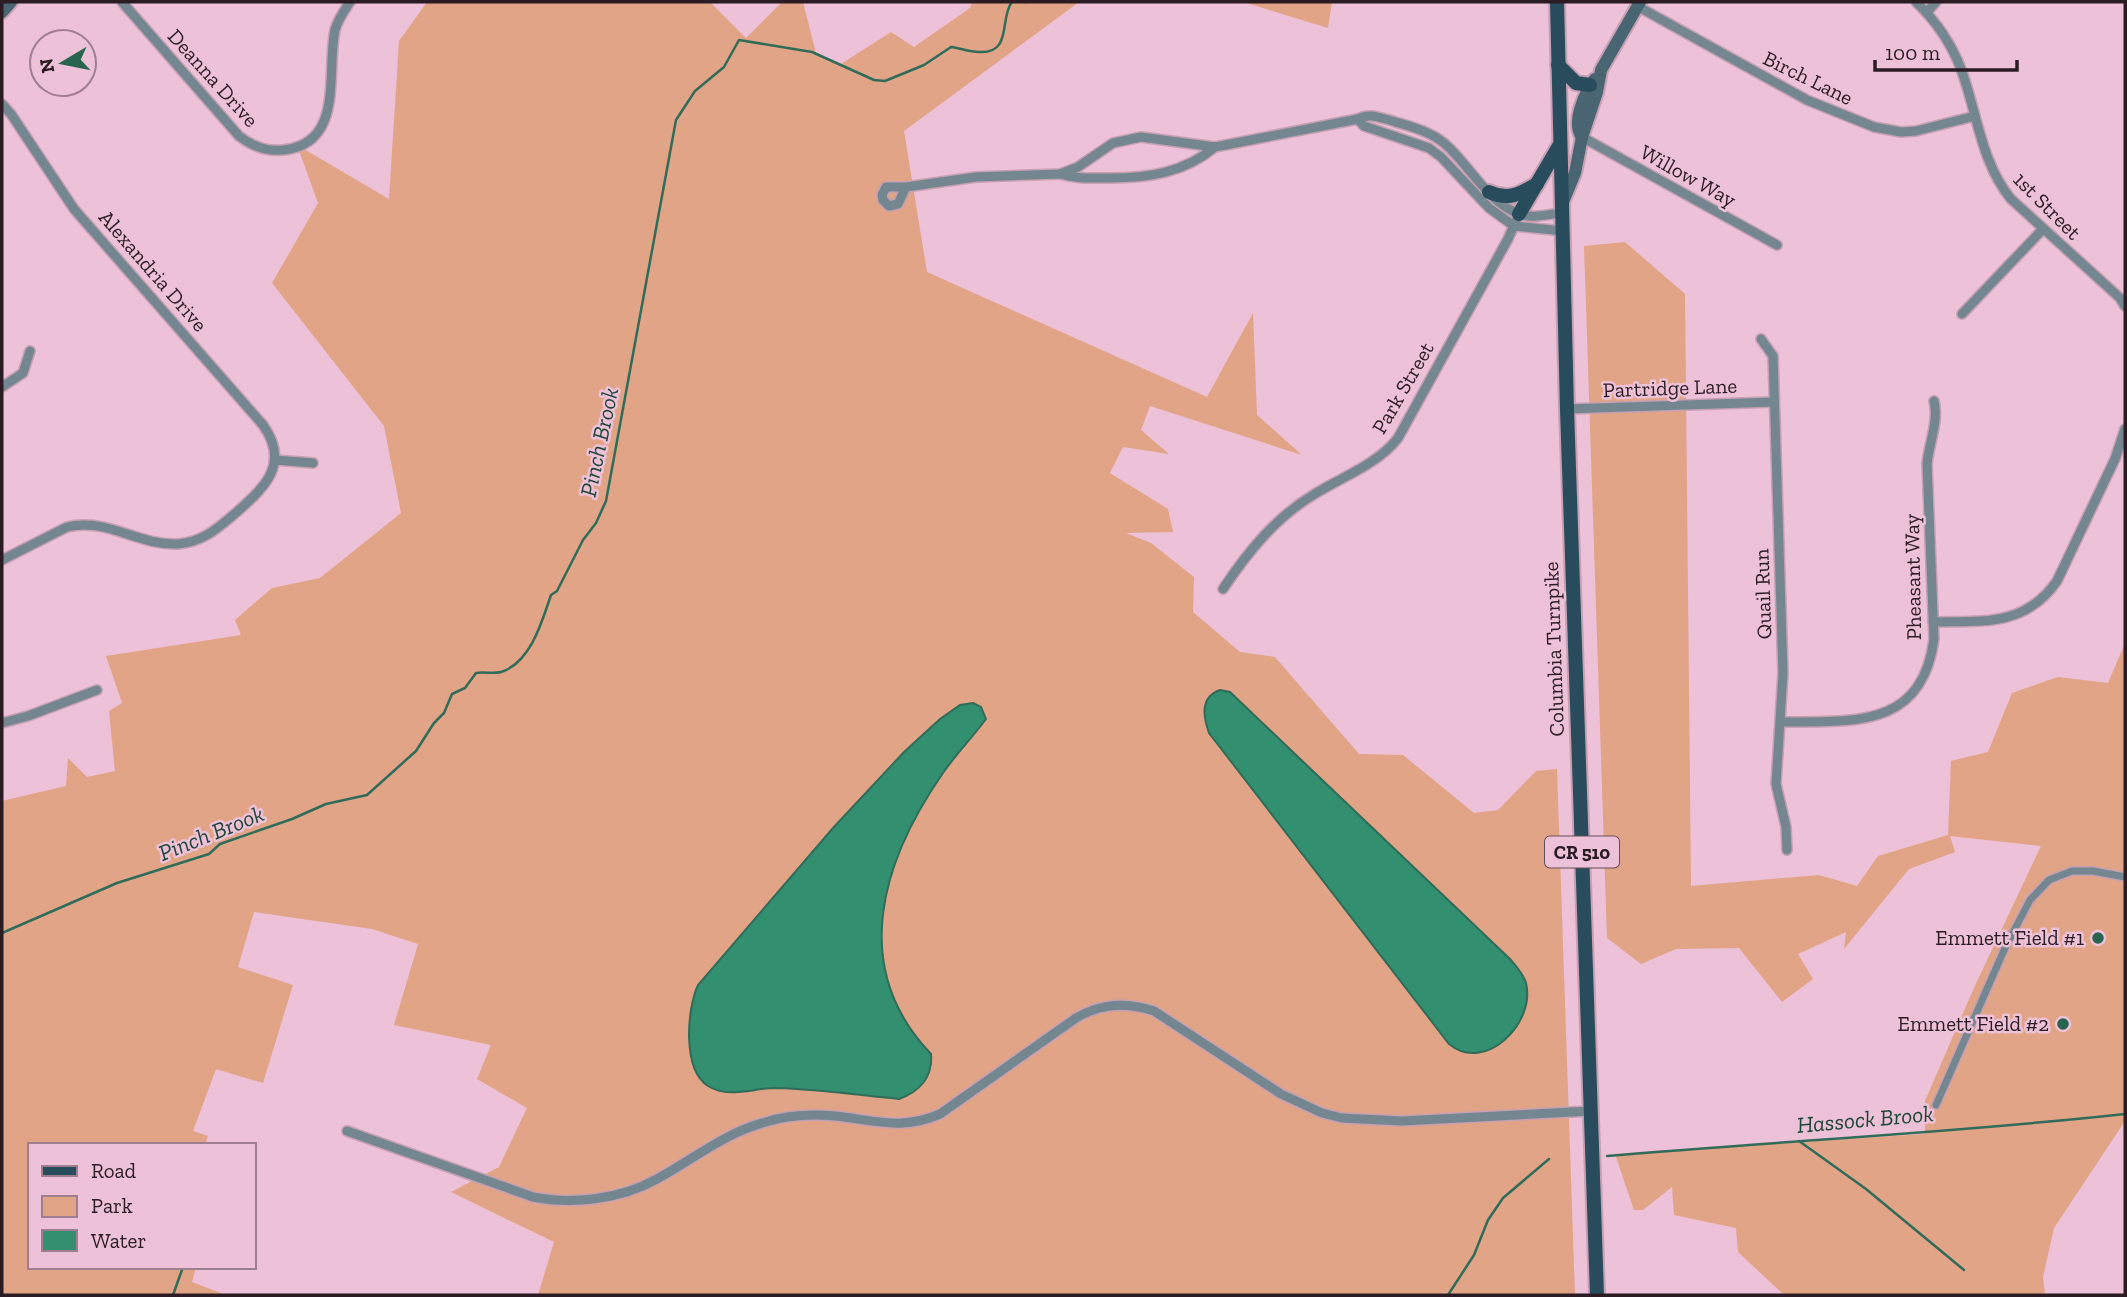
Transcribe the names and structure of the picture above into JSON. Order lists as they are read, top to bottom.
{
  "streets": {
    "main road": ["Columbia Turnpike", "CR 510"],
    "street": [
      "Deanna Drive",
      "Birch Lane",
      "Willow Way",
      "1st Street",
      "Alexandria Drive",
      "Park Street",
      "Partridge Lane",
      "Pheasant Way",
      "Quail Run"
    ]
  },
  "crossings": [
    ["Birch Lane", "1st Street"],
    ["Partridge Lane", "Quail Run"],
    ["Partridge Lane", "Columbia Turnpike"],
    ["Pheasant Way", "Quail Run"]
  ],
  "water": ["Pinch Brook", "Hassock Brook"],
  "places": ["Emmett Field #1", "Emmett Field #2"],
  "legend": ["Road", "Park", "Water"],
  "scale_bar": "100 m",
  "north": "left"
}
